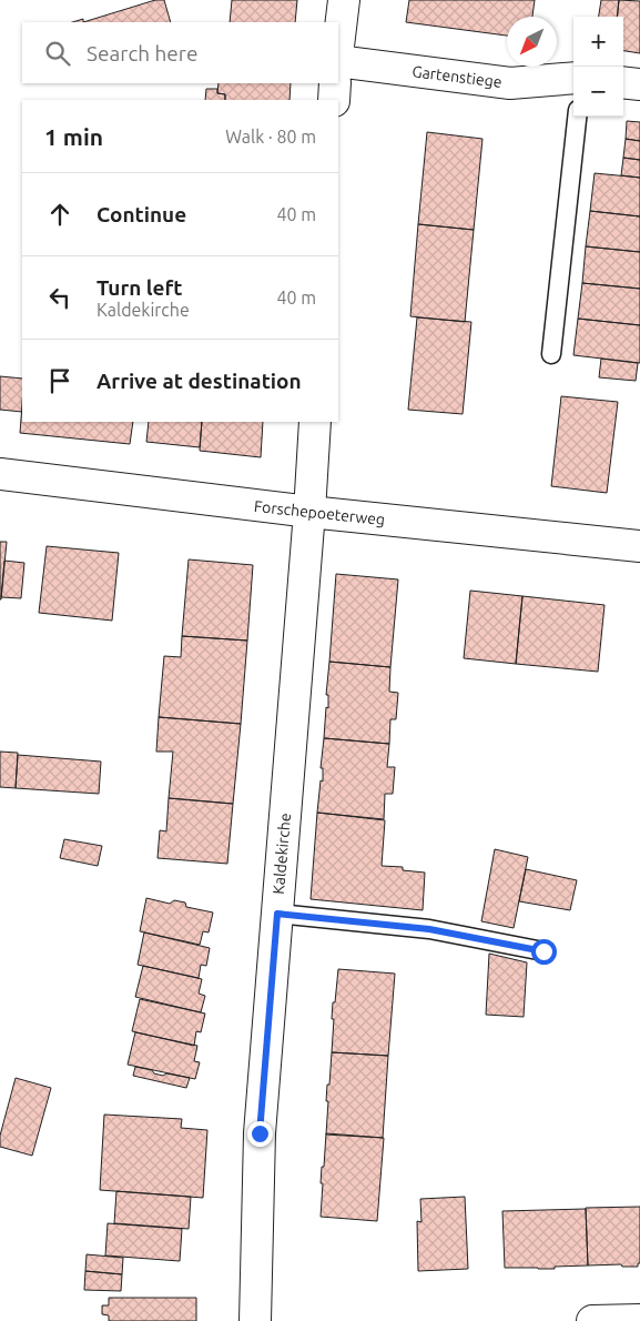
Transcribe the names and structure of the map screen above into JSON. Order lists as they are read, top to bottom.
{
  "streets": {
    "street": ["Gartenstiege", "Forschepoeterweg", "Kaldekirche"]
  },
  "crossings": [
    ["Forschepoeterweg", "Kaldekirche"]
  ],
  "north": "bottom left",
  "page": {
    "map_buttons": ["+", "−"],
    "search": "Search here",
    "heading": ["1 min", "Walk · 80 m"],
    "list": [
      ["Continue", "40 m"],
      ["Turn left", "Kaldekirche", "40 m"],
      "Arrive at destination"
    ]
  }
}
